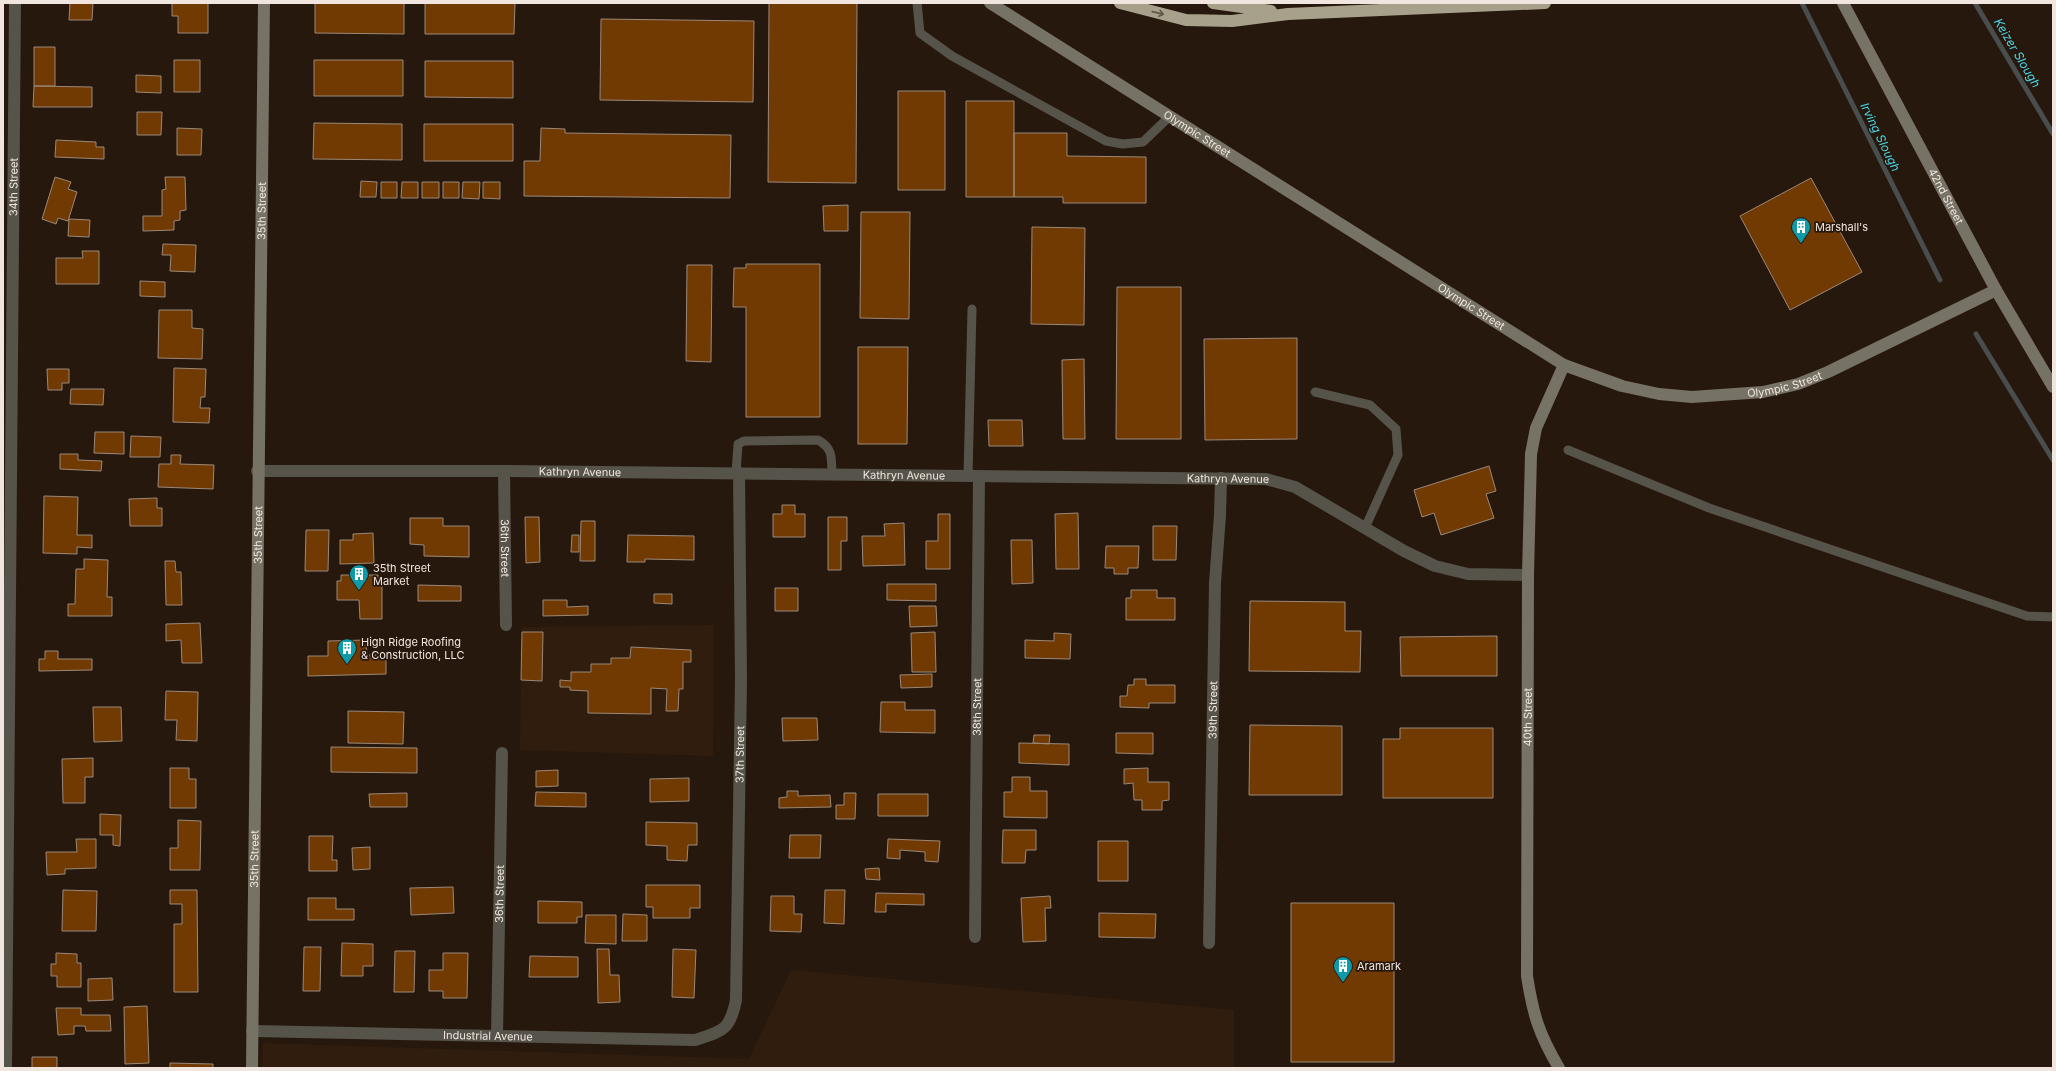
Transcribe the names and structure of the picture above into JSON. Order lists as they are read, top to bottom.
{
  "streets": {
    "street": [
      "Olympic Street",
      "34th Street",
      "42nd Street",
      "35th Street",
      "Kathryn Avenue",
      "36th Street",
      "38th Street",
      "39th Street",
      "40th Street",
      "37th Street",
      "Industrial Avenue"
    ]
  },
  "crossings": [
    ["Olympic Street", "42nd Street"],
    ["Olympic Street", "40th Street"],
    ["35th Street", "Kathryn Avenue"],
    ["35th Street", "Industrial Avenue"],
    ["Kathryn Avenue", "36th Street"],
    ["Kathryn Avenue", "38th Street"],
    ["Kathryn Avenue", "39th Street"],
    ["Kathryn Avenue", "40th Street"],
    ["Kathryn Avenue", "37th Street"],
    ["36th Street", "Industrial Avenue"],
    ["37th Street", "Industrial Avenue"]
  ],
  "water": ["Keizer Slough", "Irving Slough"],
  "places": {
    "building": [
      "Marshall's",
      "35th Street Market",
      "High Ridge Roofing & Construction, LLC",
      "Aramark"
    ]
  }
}
